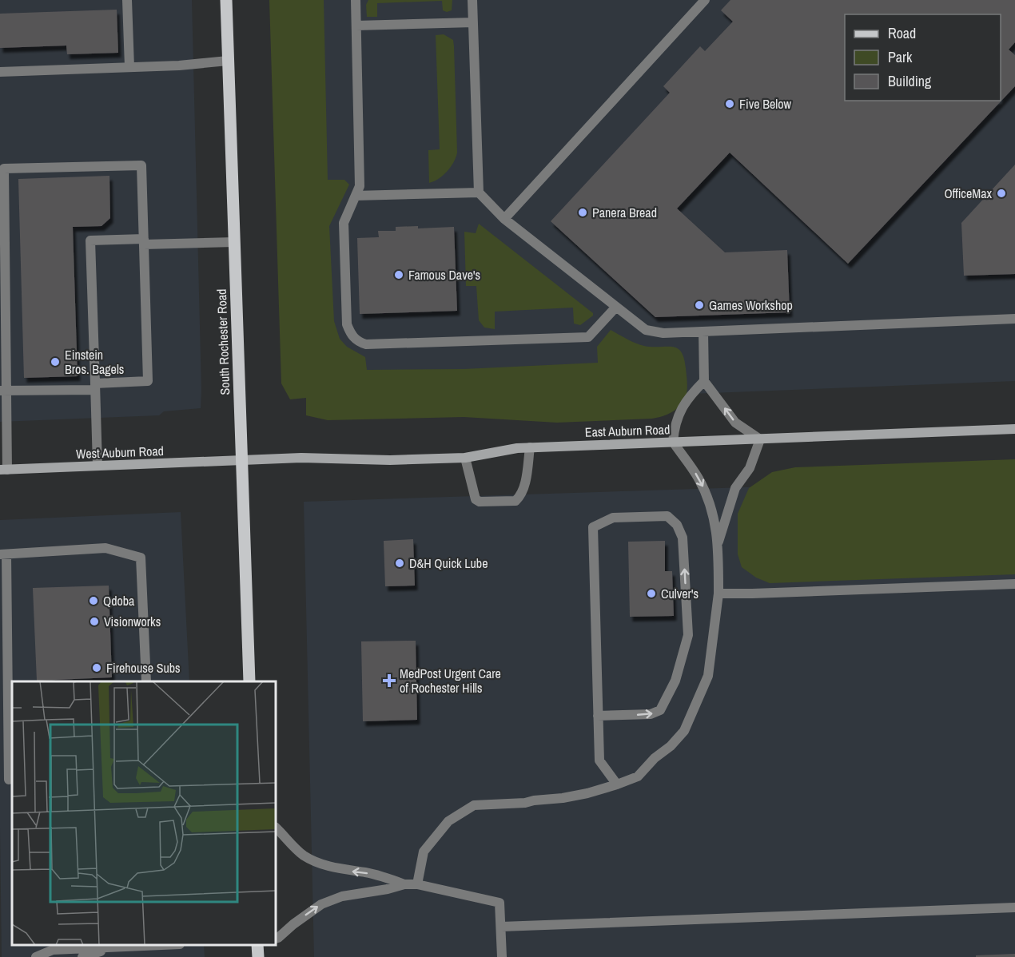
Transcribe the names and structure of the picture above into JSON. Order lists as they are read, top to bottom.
{
  "streets": {
    "main road": ["South Rochester Road", "East Auburn Road", "West Auburn Road"]
  },
  "crossings": [
    ["South Rochester Road", "East Auburn Road"],
    ["South Rochester Road", "West Auburn Road"],
    ["East Auburn Road", "West Auburn Road"]
  ],
  "places": {
    "other": [
      "Five Below",
      "OfficeMax",
      "Panera Bread",
      "Famous Dave's",
      "Games Workshop",
      "Einstein Bros. Bagels",
      "D&H Quick Lube",
      "Culver's",
      "Qdoba",
      "Visionworks",
      "Firehouse Subs"
    ],
    "health": ["MedPost Urgent Care of Rochester Hills"]
  },
  "legend": ["Road", "Park", "Building"]
}
